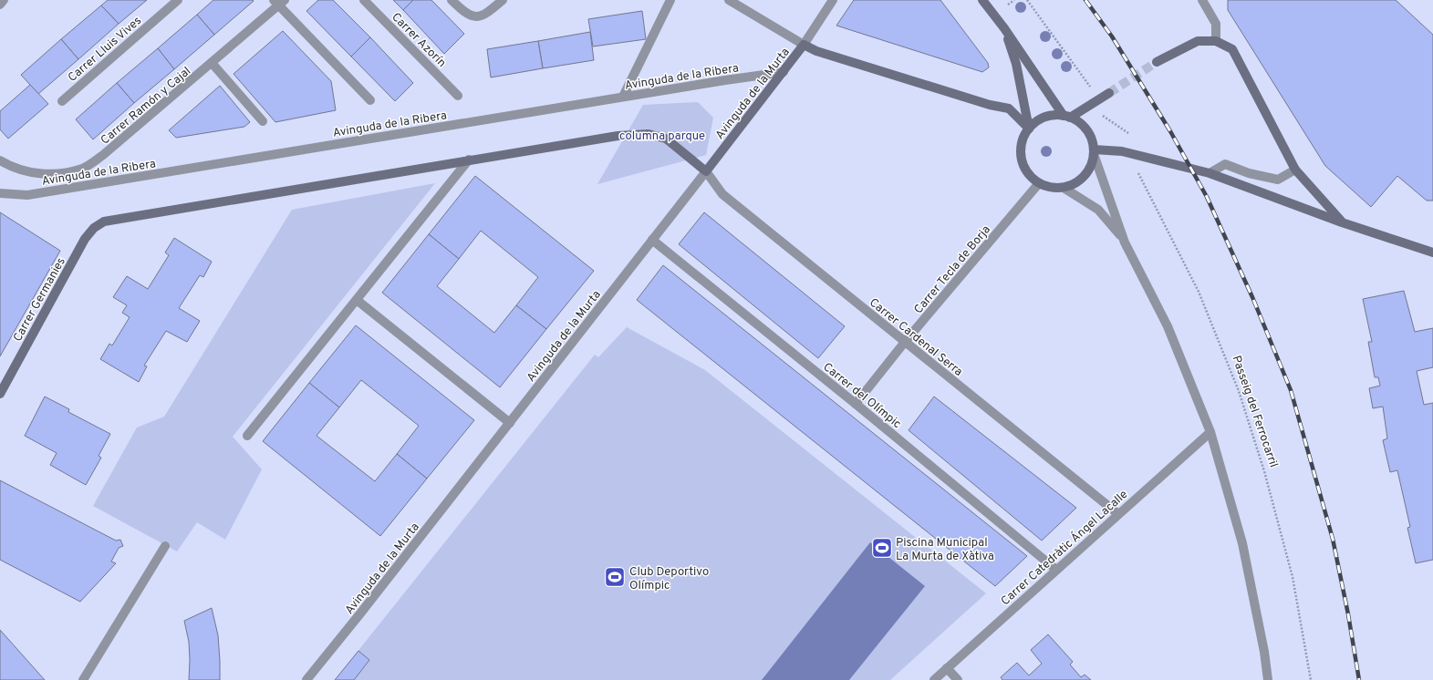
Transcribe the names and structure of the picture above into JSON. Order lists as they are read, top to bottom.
{
  "streets": {
    "street": [
      "Carrer Azorín",
      "Carrer Lluis Vives",
      "Avinguda de la Ribera",
      "Avinguda de la Murta",
      "Carrer Ramón y Cajal",
      "Carrer Tecla de Borja",
      "Carrer Germanies",
      "Carrer Cardenal Serra",
      "Carrer del Olímpic",
      "Carrer Catedràtic Ángel Lacalle"
    ],
    "path": ["Passeig del Ferrocarril"]
  },
  "crossings": [
    ["Avinguda de la Ribera", "Avinguda de la Murta"],
    ["Avinguda de la Murta", "Carrer Cardenal Serra"],
    ["Avinguda de la Murta", "Carrer del Olímpic"],
    ["Carrer Tecla de Borja", "Carrer Cardenal Serra"],
    ["Carrer Tecla de Borja", "Carrer del Olímpic"],
    ["Carrer Cardenal Serra", "Carrer Catedràtic Ángel Lacalle"],
    ["Carrer del Olímpic", "Carrer Catedràtic Ángel Lacalle"]
  ],
  "parks": ["columna parque"],
  "places": {
    "sports": ["Piscina Municipal La Murta de Xàtiva", "Club Deportivo Olímpic"]
  }
}
